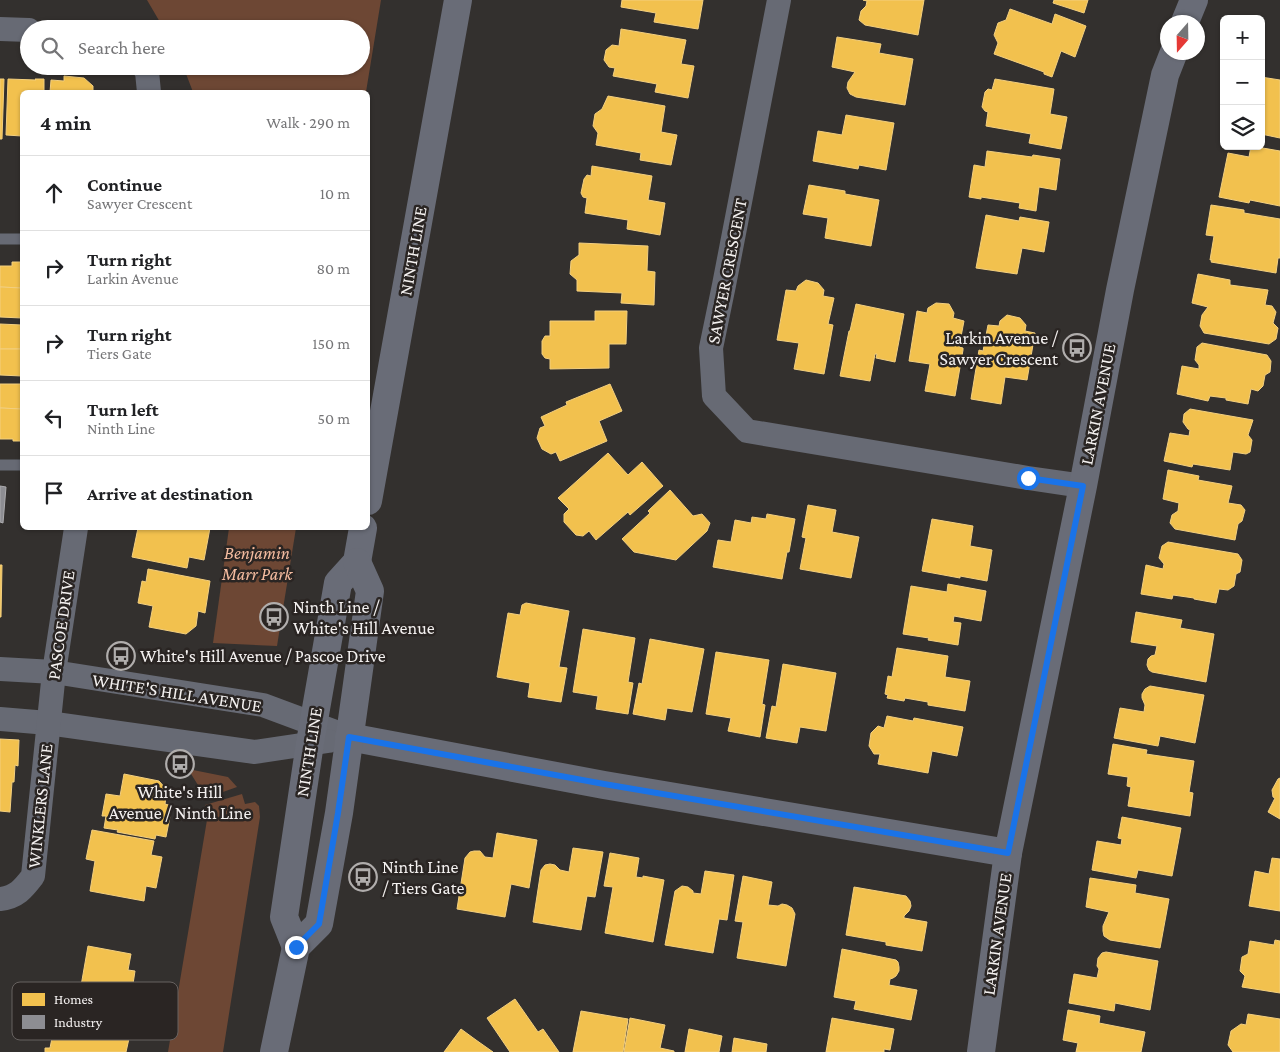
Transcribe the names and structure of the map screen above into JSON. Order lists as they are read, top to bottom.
{
  "streets": {
    "street": [
      "NINTH LINE",
      "SAWYER CRESCENT",
      "LARKIN AVENUE",
      "PASCOE DRIVE",
      "WHITE'S HILL AVENUE",
      "WINKLERS LANE"
    ]
  },
  "crossings": [
    ["NINTH LINE", "WHITE'S HILL AVENUE"],
    ["SAWYER CRESCENT", "LARKIN AVENUE"],
    ["PASCOE DRIVE", "WHITE'S HILL AVENUE"],
    ["PASCOE DRIVE", "WINKLERS LANE"],
    ["WHITE'S HILL AVENUE", "WINKLERS LANE"]
  ],
  "parks": ["Benjamin Marr Park"],
  "places": {
    "bus stop": [
      "Larkin Avenue / Sawyer Crescent",
      "Ninth Line / White's Hill Avenue",
      "White's Hill Avenue / Pascoe Drive",
      "White's Hill Avenue / Ninth Line",
      "Ninth Line / Tiers Gate"
    ]
  },
  "legend": ["Homes", "Industry"],
  "north": "bottom",
  "page": {
    "map_buttons": ["+", "−"],
    "search": "Search here",
    "heading": ["4 min", "Walk · 290 m"],
    "list": [
      ["Continue", "Sawyer Crescent", "10 m"],
      ["Turn right", "Larkin Avenue", "80 m"],
      ["Turn right", "Tiers Gate", "150 m"],
      ["Turn left", "Ninth Line", "50 m"],
      "Arrive at destination"
    ]
  }
}
